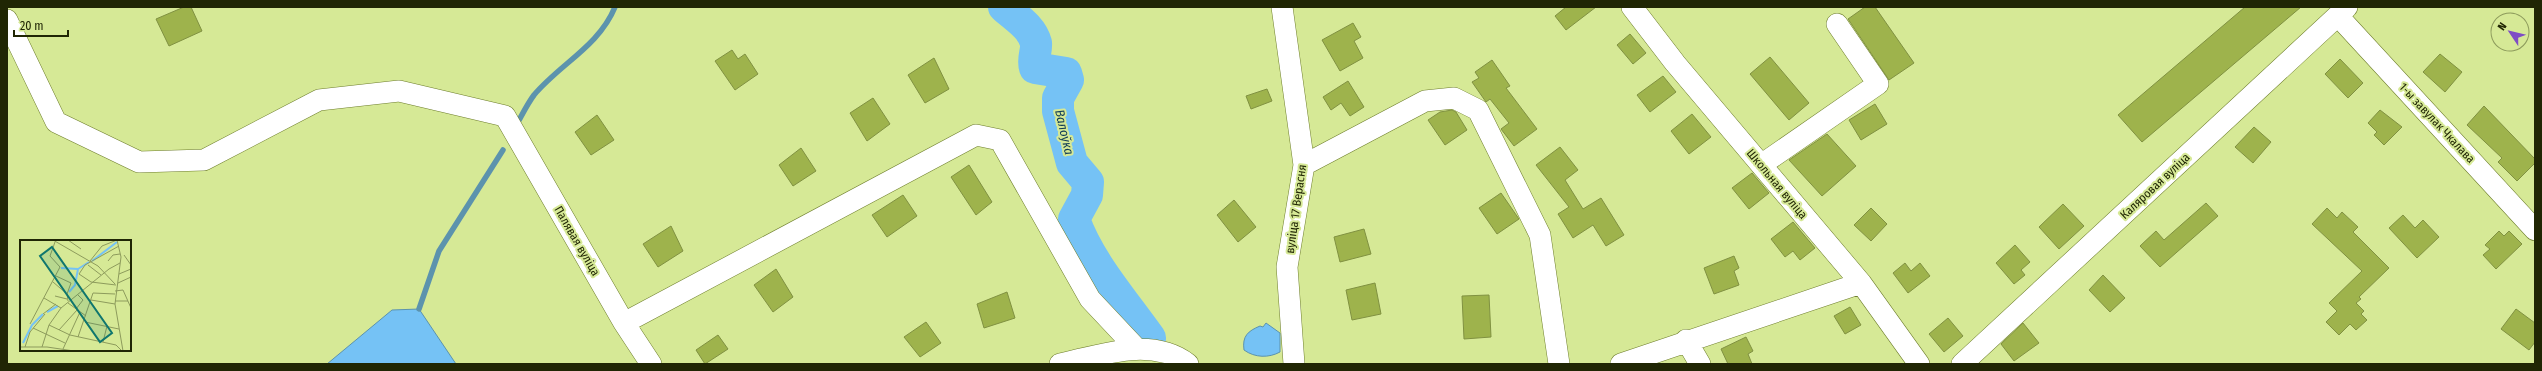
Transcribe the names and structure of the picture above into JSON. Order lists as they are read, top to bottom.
{
  "streets": {
    "street": [
      "1-ы завулак Чкалава",
      "Школьная вуліца",
      "Каляровая вуліца",
      "вуліца 17 Верасня",
      "Палявая вуліца"
    ]
  },
  "crossings": [
    ["1-ы завулак Чкалава", "Каляровая вуліца"]
  ],
  "water": ["Валоўка"],
  "scale_bar": "20 m",
  "north": "top left"
}
